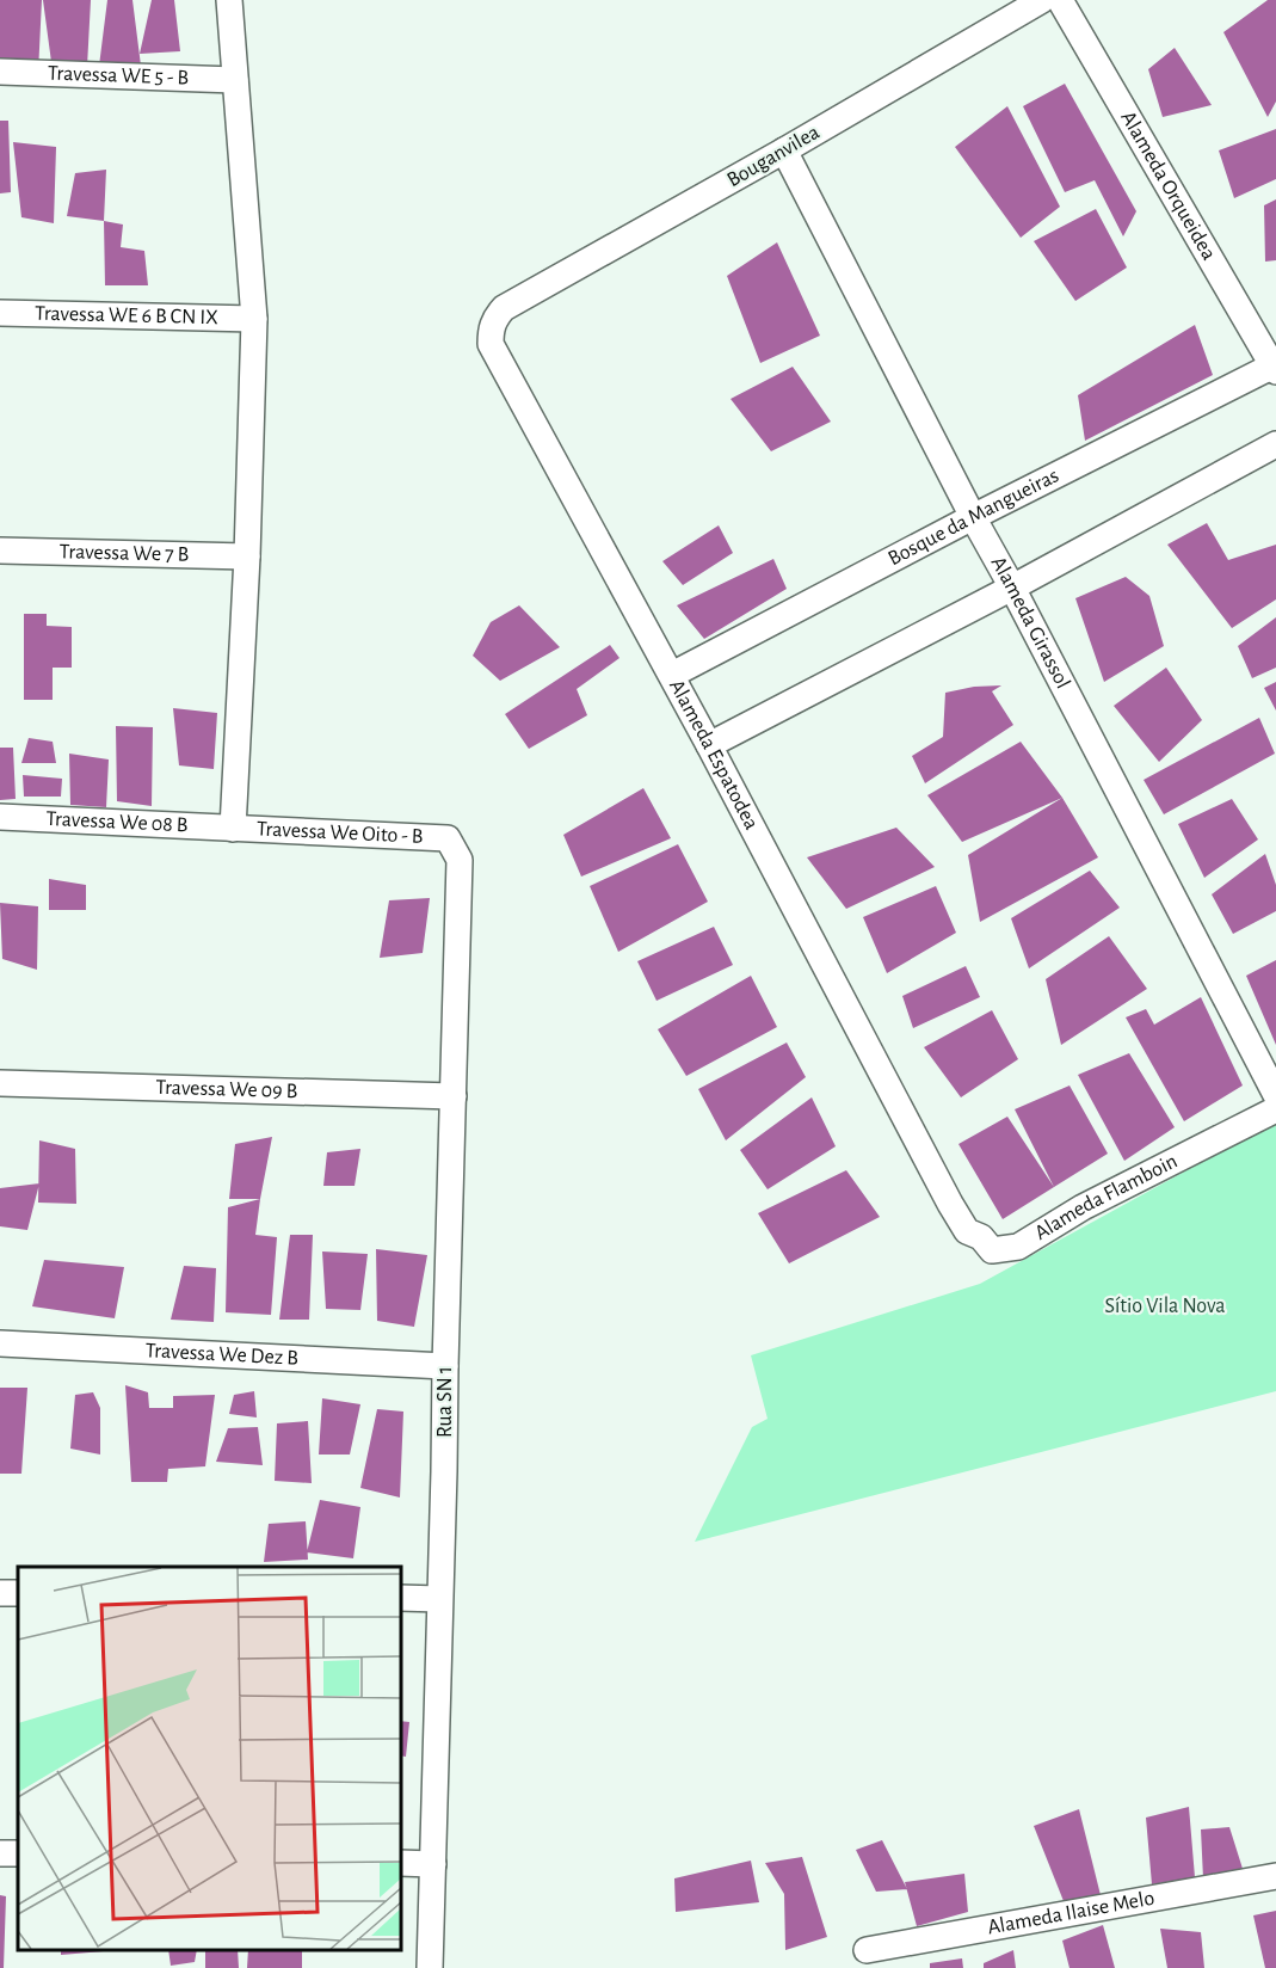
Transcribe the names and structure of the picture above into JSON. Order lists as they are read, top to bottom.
{
  "streets": {
    "street": [
      "Travessa WE 5 - B",
      "Bouganvilea",
      "Alameda Orqueidea",
      "Travessa WE 6 B CN IX",
      "Bosque da Mangueiras",
      "Travessa We 7 B",
      "Alameda Girassol",
      "Alameda Espatodea",
      "Travessa We 08 B",
      "Travessa We Oito - B",
      "Travessa We 09 B",
      "Alameda Flamboin",
      "Travessa We Dez B",
      "Rua SN 1",
      "Alameda Ilaise Melo"
    ]
  },
  "crossings": [
    ["Bouganvilea", "Alameda Girassol"],
    ["Bouganvilea", "Alameda Espatodea"],
    ["Alameda Orqueidea", "Bosque da Mangueiras"],
    ["Bosque da Mangueiras", "Alameda Girassol"],
    ["Bosque da Mangueiras", "Alameda Espatodea"],
    ["Alameda Espatodea", "Alameda Flamboin"],
    ["Travessa We 08 B", "Travessa We Oito - B"],
    ["Travessa We Oito - B", "Rua SN 1"],
    ["Travessa We 09 B", "Rua SN 1"],
    ["Travessa We Dez B", "Rua SN 1"]
  ],
  "parks": ["Sítio Vila Nova"]
}
